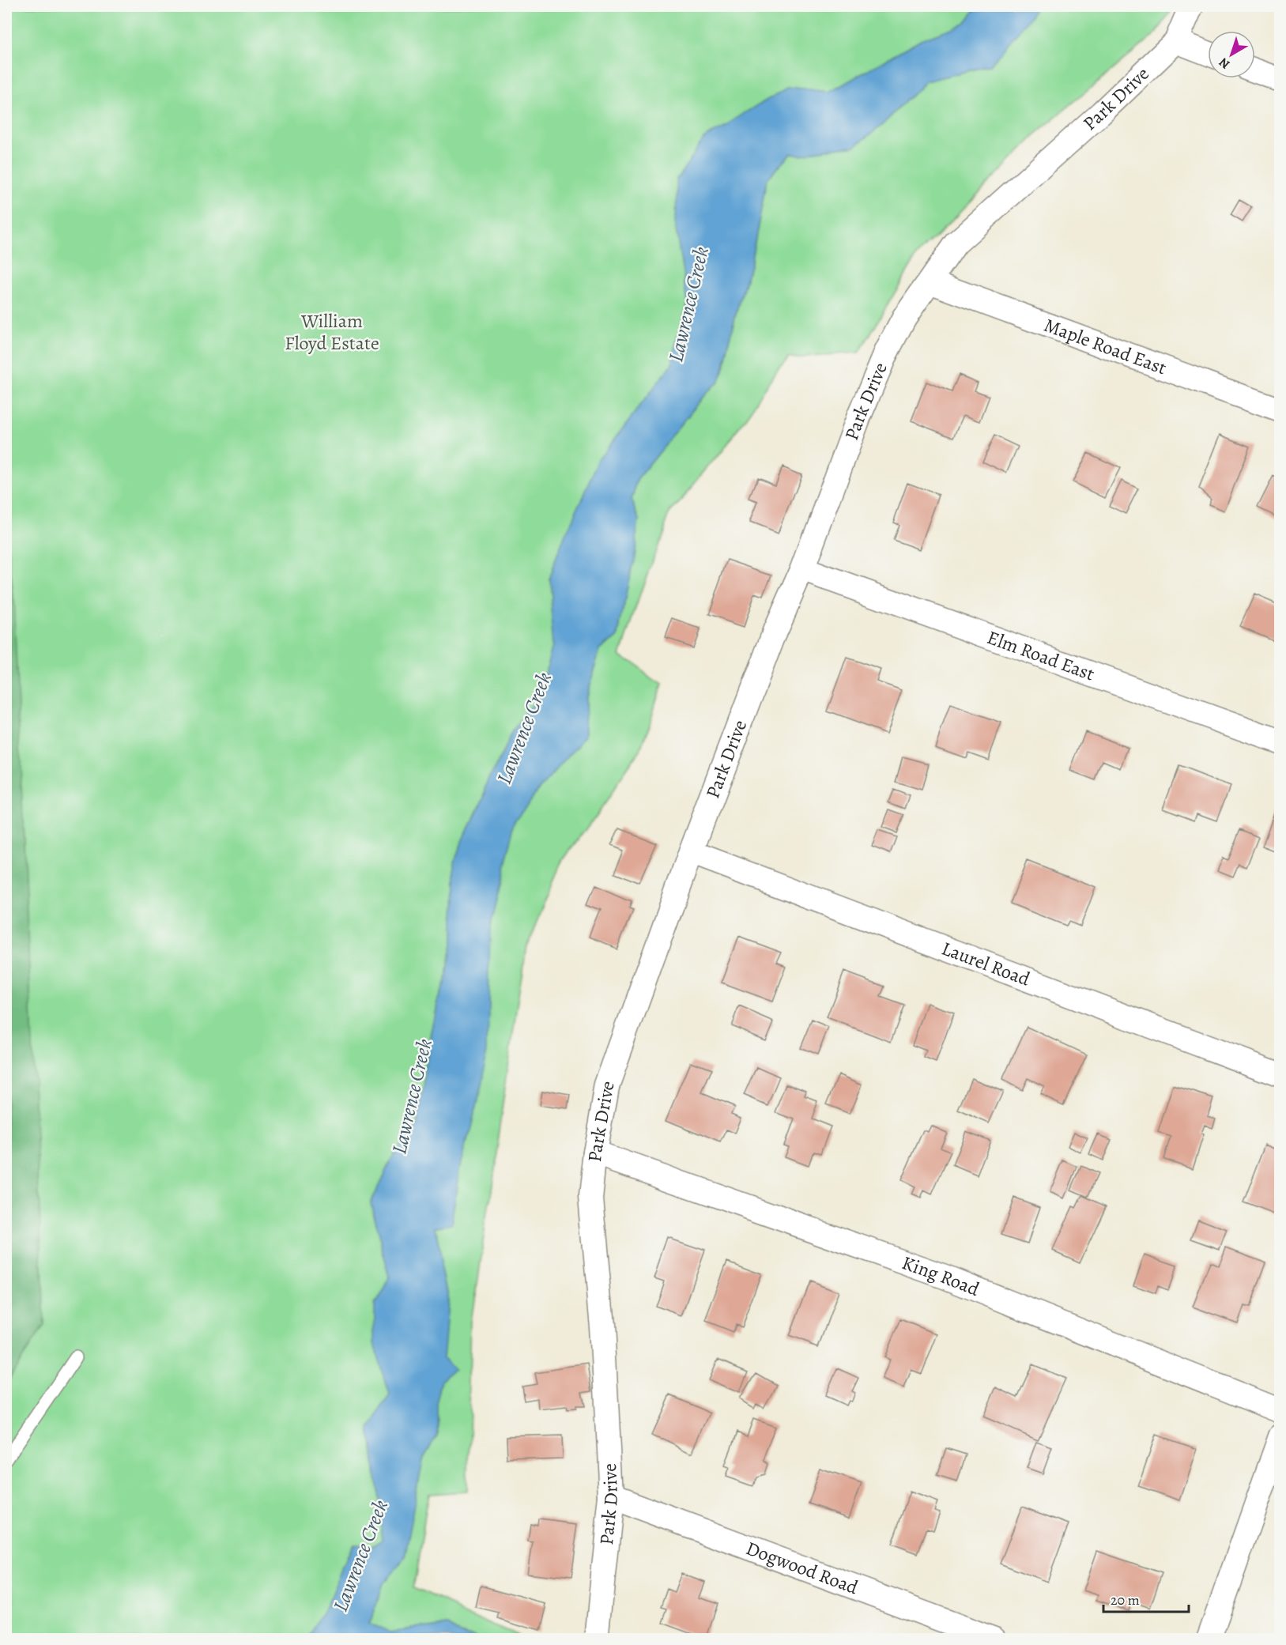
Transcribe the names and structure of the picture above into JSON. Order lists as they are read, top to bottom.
{
  "streets": {
    "street": [
      "Park Drive",
      "Maple Road East",
      "Elm Road East",
      "Laurel Road",
      "King Road",
      "Dogwood Road"
    ]
  },
  "crossings": [
    ["Park Drive", "Maple Road East"],
    ["Park Drive", "Elm Road East"],
    ["Park Drive", "Laurel Road"],
    ["Park Drive", "King Road"],
    ["Park Drive", "Dogwood Road"]
  ],
  "water": ["Lawrence Creek"],
  "parks": ["William Floyd Estate"],
  "scale_bar": "20 m",
  "north": "bottom left"
}
